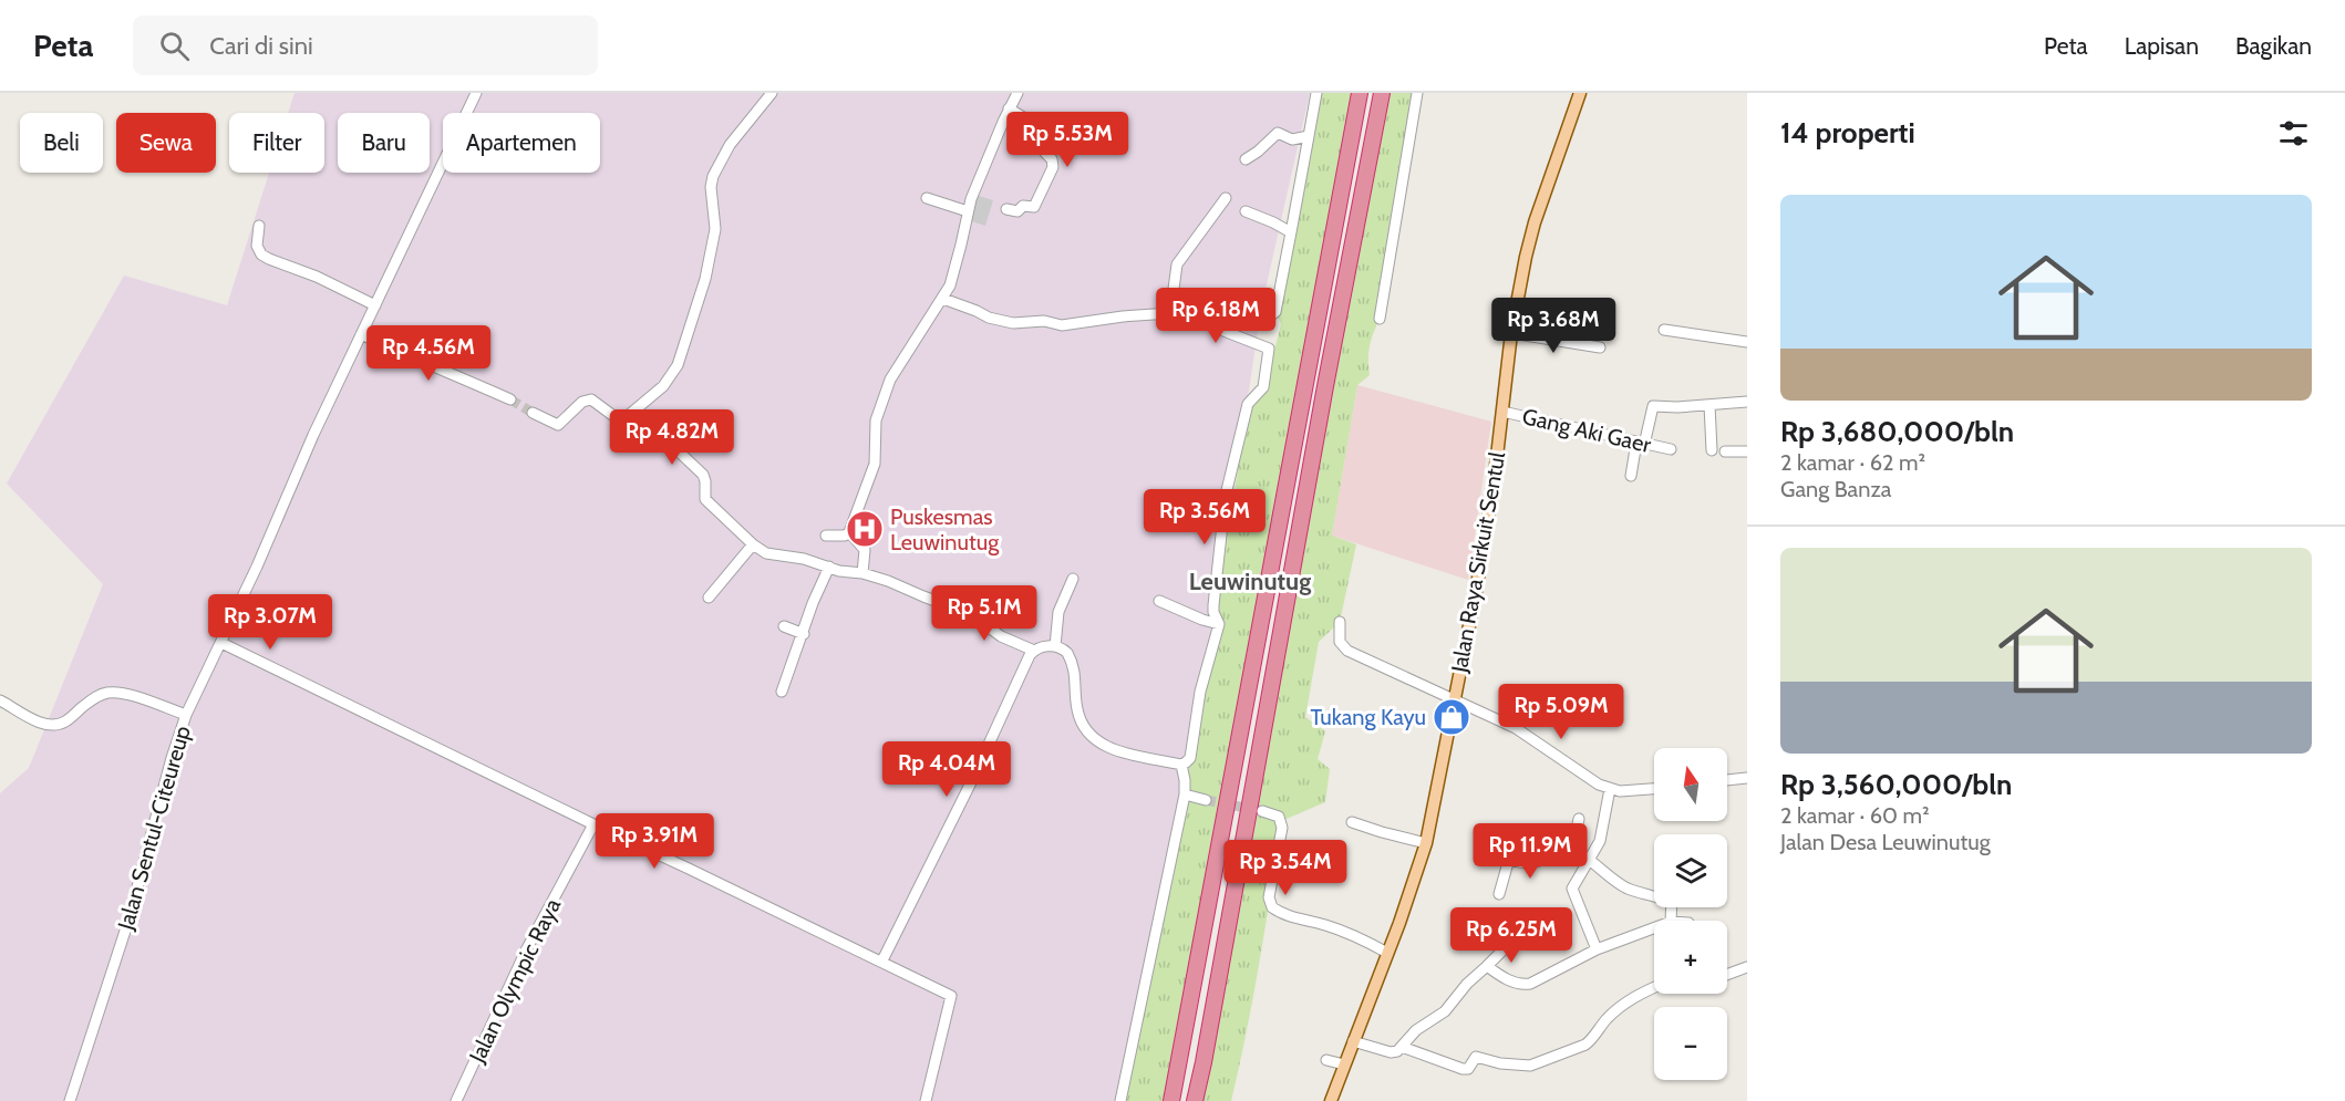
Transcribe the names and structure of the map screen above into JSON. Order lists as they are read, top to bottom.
{
  "streets": {
    "main road": ["Jalan Raya Sirkuit Sentul"],
    "street": ["Gang Aki Gaer", "Jalan Sentul-Citeureup", "Jalan Olympic Raya"]
  },
  "crossings": [
    ["Gang Aki Gaer", "Jalan Raya Sirkuit Sentul"]
  ],
  "districts": ["Leuwinutug"],
  "places": {
    "hospital": ["Puskesmas Leuwinutug"],
    "shop": ["Tukang Kayu"]
  },
  "north": "top",
  "page": {
    "header": "Peta",
    "search": "Cari di sini",
    "nav": ["Peta", "Lapisan", "Bagikan"],
    "heading": "14 properti",
    "price": [
      "Rp 5.53M",
      "Rp 6.18M",
      "Rp 3.68M",
      "Rp 4.56M",
      "Rp 4.82M",
      "Rp 3.56M",
      "Rp 5.1M",
      "Rp 3.07M",
      "Rp 5.09M",
      "Rp 4.04M",
      "Rp 3.91M",
      "Rp 11.9M",
      "Rp 3.54M",
      "Rp 6.25M"
    ],
    "chip": [
      "Beli",
      "Sewa",
      "Filter",
      "Baru",
      "Apartemen"
    ],
    "list": [
      {
        "name": "Rp 3,680,000/bln",
        "note": "2 kamar · 62 m² · Gang Banza"
      },
      {
        "name": "Rp 3,560,000/bln",
        "note": "2 kamar · 60 m² · Jalan Desa Leuwinutug"
      }
    ],
    "map_buttons": ["+", "−"]
  }
}
